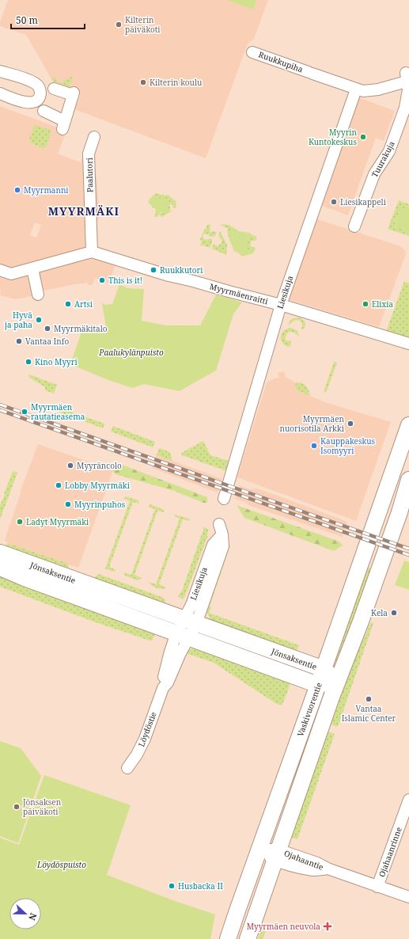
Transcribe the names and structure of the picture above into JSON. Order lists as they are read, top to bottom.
{
  "streets": {
    "main road": ["Jönsaksentie", "Vaskivuorentie"],
    "street": [
      "Ruukkupiha",
      "Tuurakuja",
      "Paalutori",
      "Liesikuja",
      "Myyrmäenraitti",
      "Löydöstie",
      "Ojahaanrinne",
      "Ojahaantie"
    ]
  },
  "crossings": [
    ["Ruukkupiha", "Tuurakuja"],
    ["Ruukkupiha", "Liesikuja"],
    ["Paalutori", "Myyrmäenraitti"],
    ["Liesikuja", "Myyrmäenraitti"],
    ["Liesikuja", "Jönsaksentie"],
    ["Liesikuja", "Löydöstie"],
    ["Jönsaksentie", "Vaskivuorentie"],
    ["Jönsaksentie", "Löydöstie"],
    ["Vaskivuorentie", "Ojahaantie"],
    ["Ojahaanrinne", "Ojahaantie"]
  ],
  "districts": ["MYYRMÄKI"],
  "parks": ["Paalukylänpuisto", "Löydöspuisto"],
  "places": {
    "other": [
      "Kilterin päiväkoti",
      "Kilterin koulu",
      "Myyrin Kuntokeskus",
      "Myyrmanni",
      "Liesikappeli",
      "Ruukkutori",
      "This is it!",
      "Artsi",
      "Elixia",
      "Hyvä ja paha",
      "Myyrmäkitalo",
      "Vantaa Info",
      "Kino Myyri",
      "Myyrmäen rautatieasema",
      "Myyrmäen nuorisotila Arkki",
      "Kauppakeskus Isomyyri",
      "Myyräncolo",
      "Lobby Myyrmäki",
      "Myyrinpuhos",
      "Ladyt Myyrmäki",
      "Kela",
      "Vantaa Islamic Center",
      "Jönsaksen päiväkoti",
      "Husbacka II"
    ],
    "health": ["Myyrmäen neuvola"]
  },
  "scale_bar": "50 m",
  "north": "right"
}
